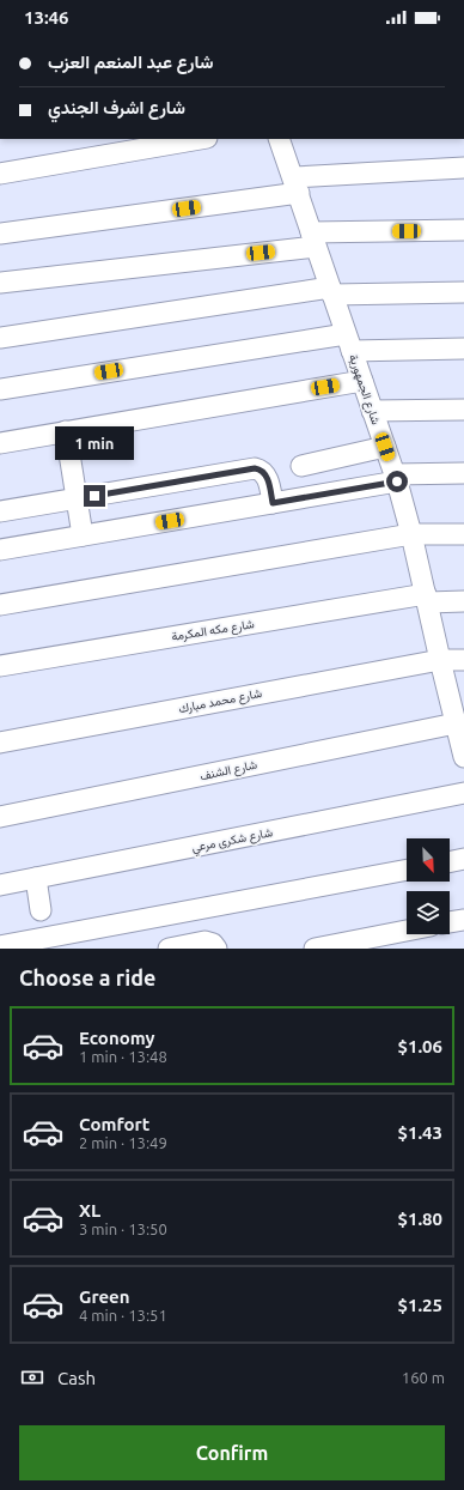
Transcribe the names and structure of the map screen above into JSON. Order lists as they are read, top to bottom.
{
  "streets": {
    "street": [
      "شارع الجمهورية",
      "شارع مكه المكرمة",
      "شارع محمد مبارك",
      "شارع الشنف",
      "شارع شكرى مرعي"
    ]
  },
  "crossings": [
    ["شارع الجمهورية", "شارع مكه المكرمة"],
    ["شارع الجمهورية", "شارع محمد مبارك"],
    ["شارع الجمهورية", "شارع الشنف"]
  ],
  "north": "bottom right",
  "page": {
    "status": "13:46",
    "banner": ["شارع عبد المنعم العزب", "شارع اشرف الجندي"],
    "bubble": "1 min",
    "heading": "Choose a ride",
    "list": [
      {
        "name": "Economy",
        "note": "1 min · 13:48",
        "value": "$1.06"
      },
      {
        "name": "Comfort",
        "note": "2 min · 13:49",
        "value": "$1.43"
      },
      {
        "name": "XL",
        "note": "3 min · 13:50",
        "value": "$1.80"
      },
      {
        "name": "Green",
        "note": "4 min · 13:51",
        "value": "$1.25"
      }
    ],
    "pay": ["Cash", "160 m"],
    "buttons": "Confirm"
  }
}
